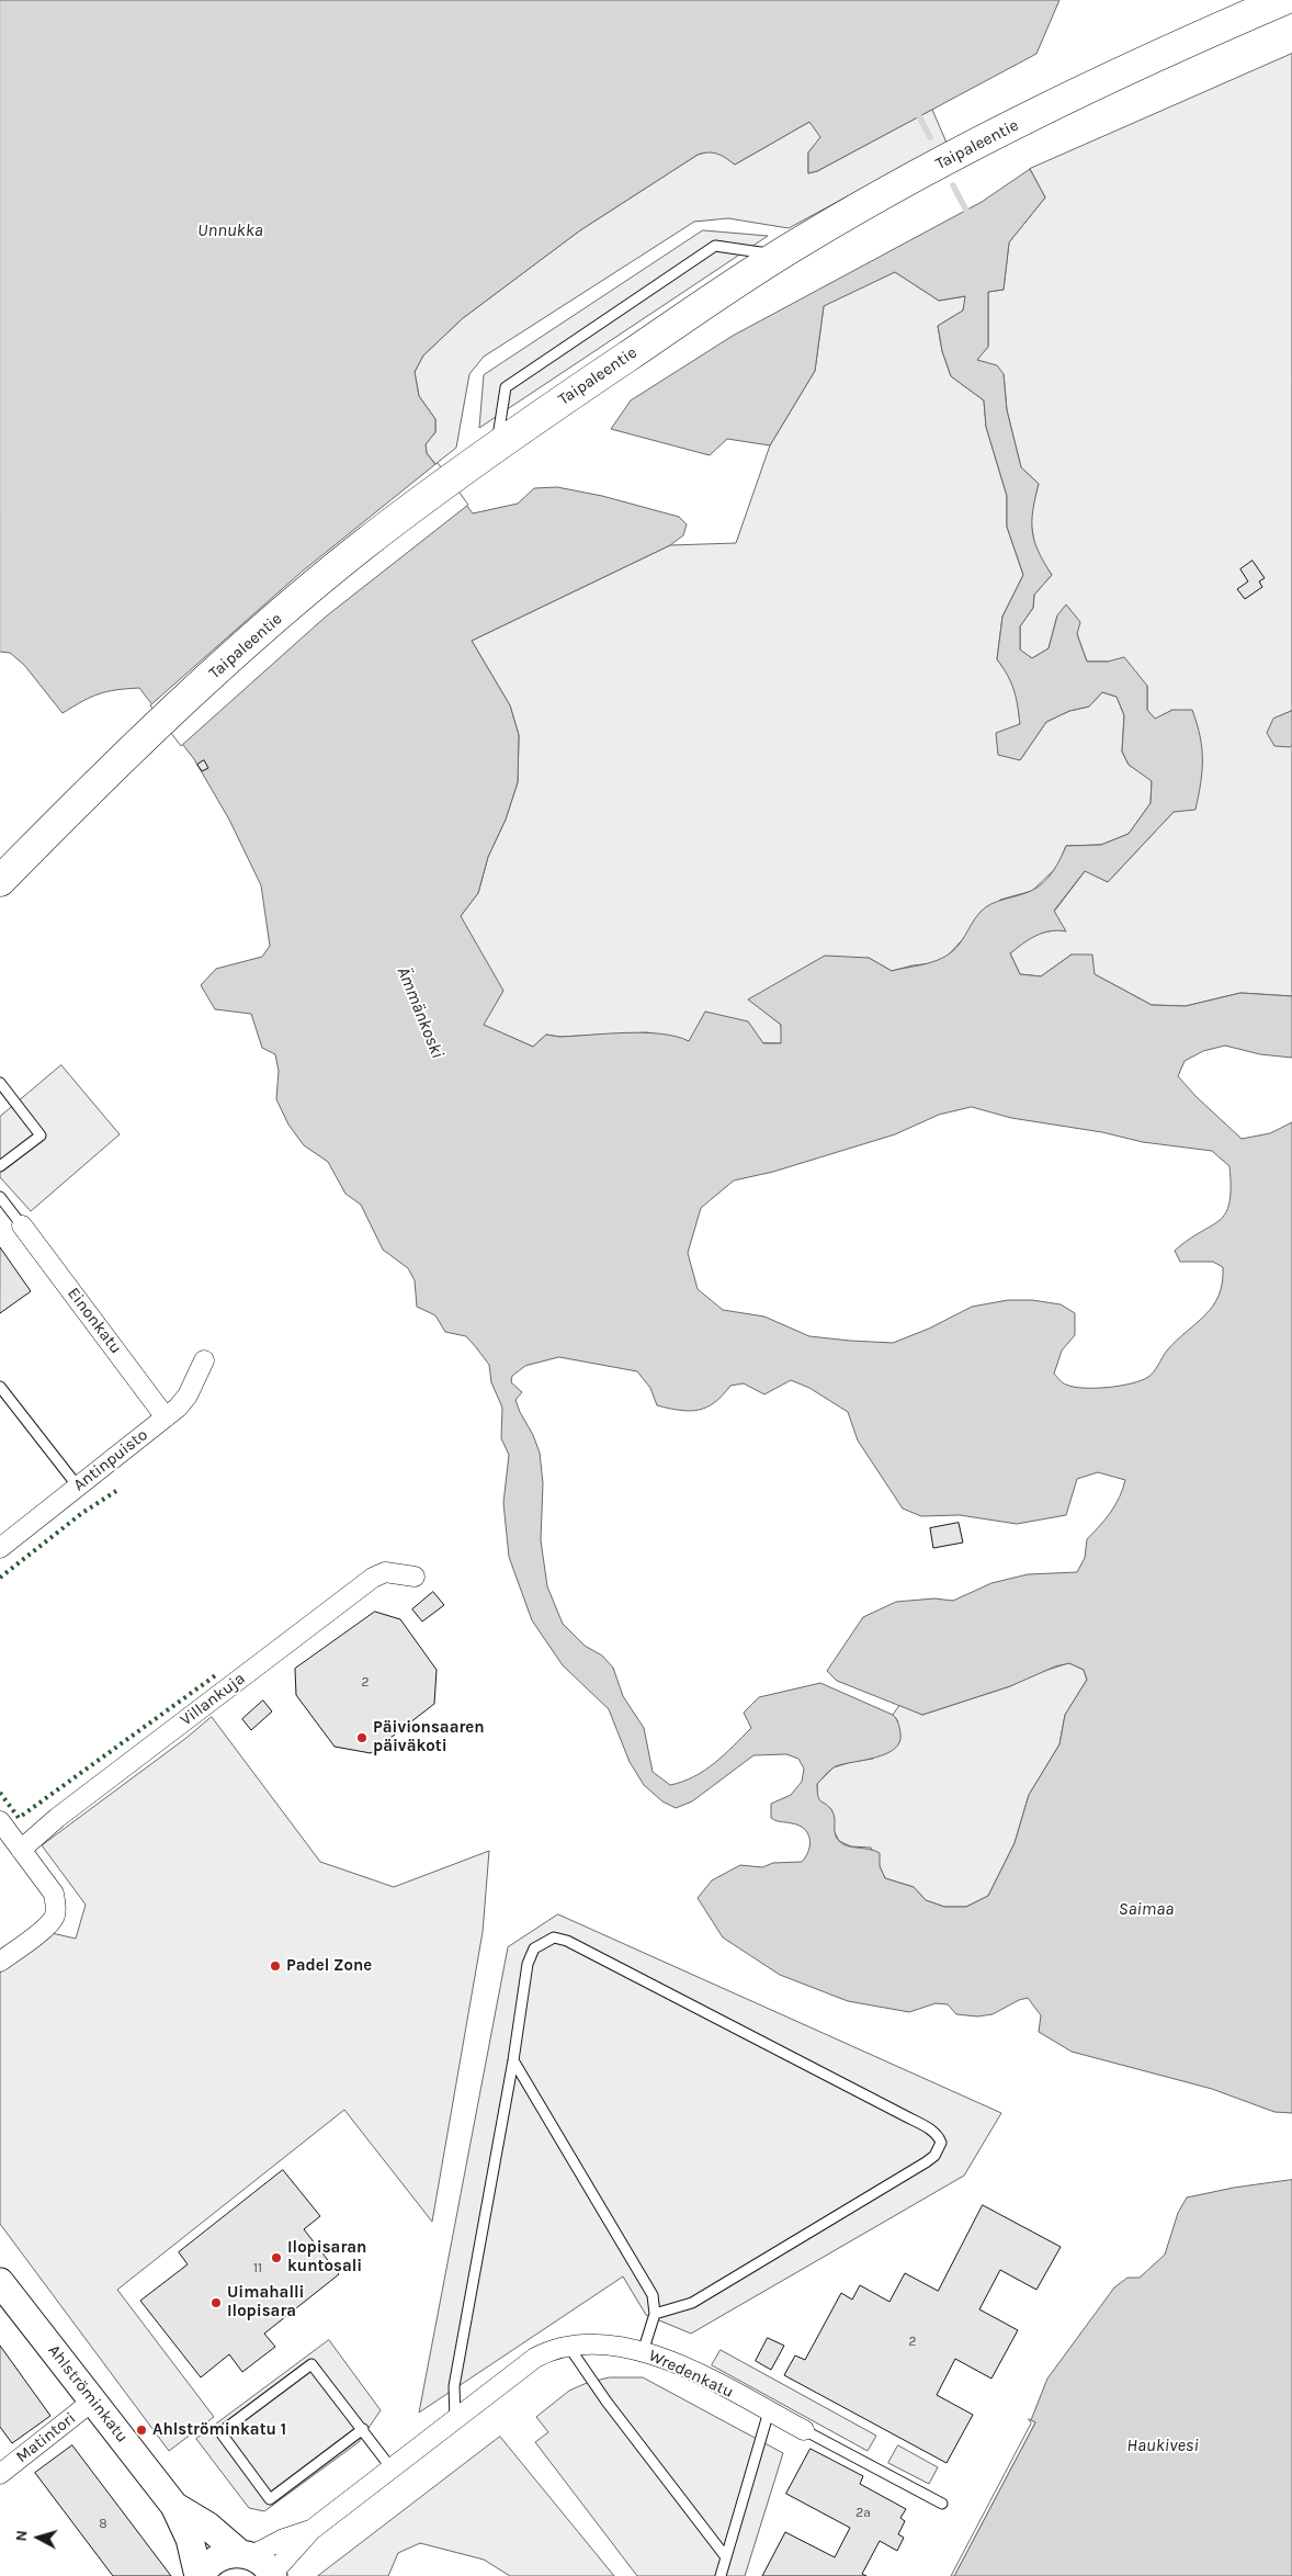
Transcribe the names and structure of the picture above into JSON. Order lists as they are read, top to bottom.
{
  "streets": {
    "highway": ["Taipaleentie"],
    "street": [
      "Einonkatu",
      "Antinpuisto",
      "Villankuja",
      "Wredenkatu",
      "Ahlströminkatu",
      "Matintori"
    ]
  },
  "crossings": [
    ["Einonkatu", "Antinpuisto"],
    ["Wredenkatu", "Ahlströminkatu"],
    ["Ahlströminkatu", "Matintori"]
  ],
  "water": [
    "Unnukka",
    "Ämmänkoski",
    "Saimaa",
    "Haukivesi"
  ],
  "places": [
    "Päivionsaaren päiväkoti",
    "Padel Zone",
    "Ilopisaran kuntosali",
    "Uimahalli Ilopisara",
    "Ahlströminkatu 1"
  ],
  "house_numbers": [
    "2",
    "11",
    "2",
    "2a",
    "8"
  ],
  "north": "left"
}
